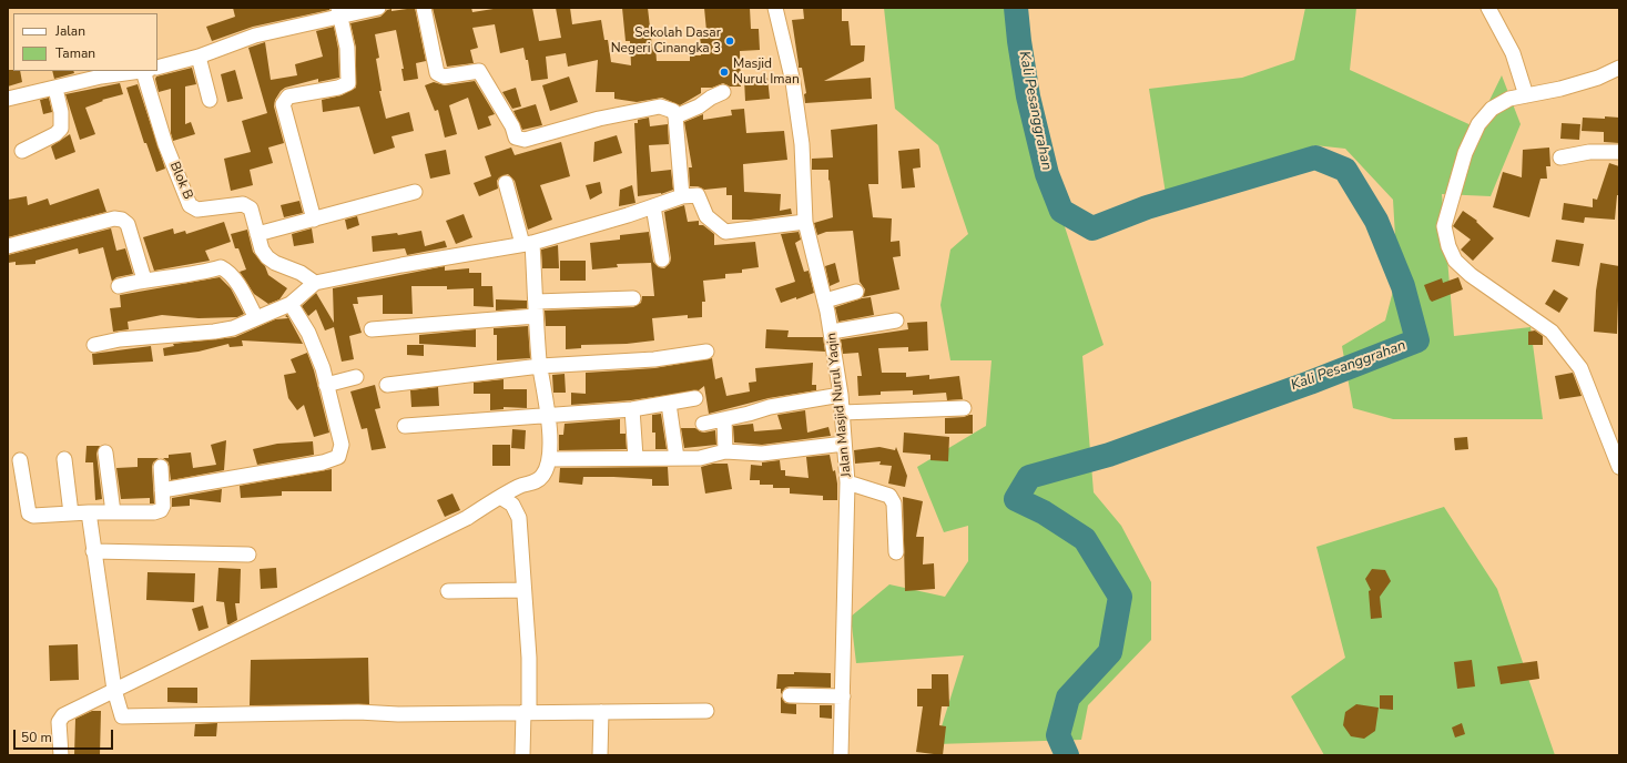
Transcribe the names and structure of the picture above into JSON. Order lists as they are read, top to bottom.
{
  "streets": {
    "street": ["Blok B", "Jalan Masjid Nurul Yaqin"]
  },
  "water": ["Kali Pesanggrahan"],
  "places": ["Sekolah Dasar Negeri Cinangka 3", "Masjid Nurul Iman"],
  "legend": ["Jalan", "Taman"],
  "scale_bar": "50 m"
}
